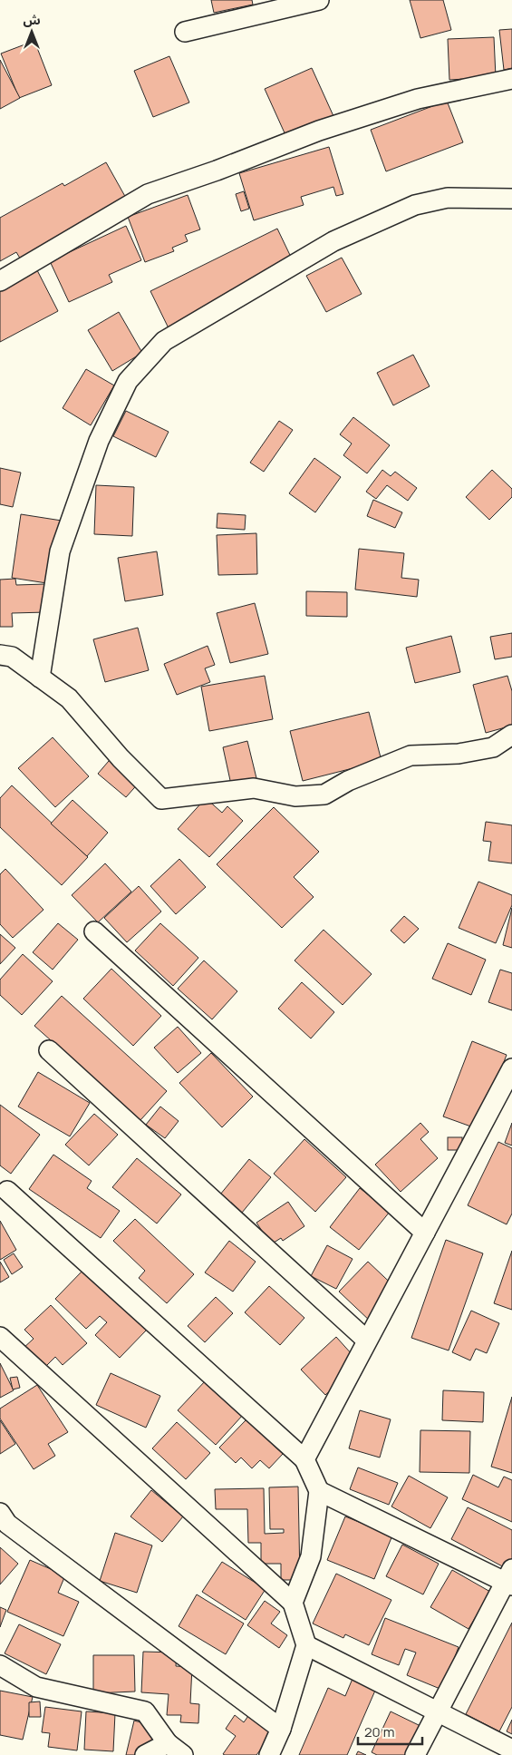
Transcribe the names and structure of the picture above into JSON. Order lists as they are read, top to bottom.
{
  "scale_bar": "20 m",
  "north": "top"
}
